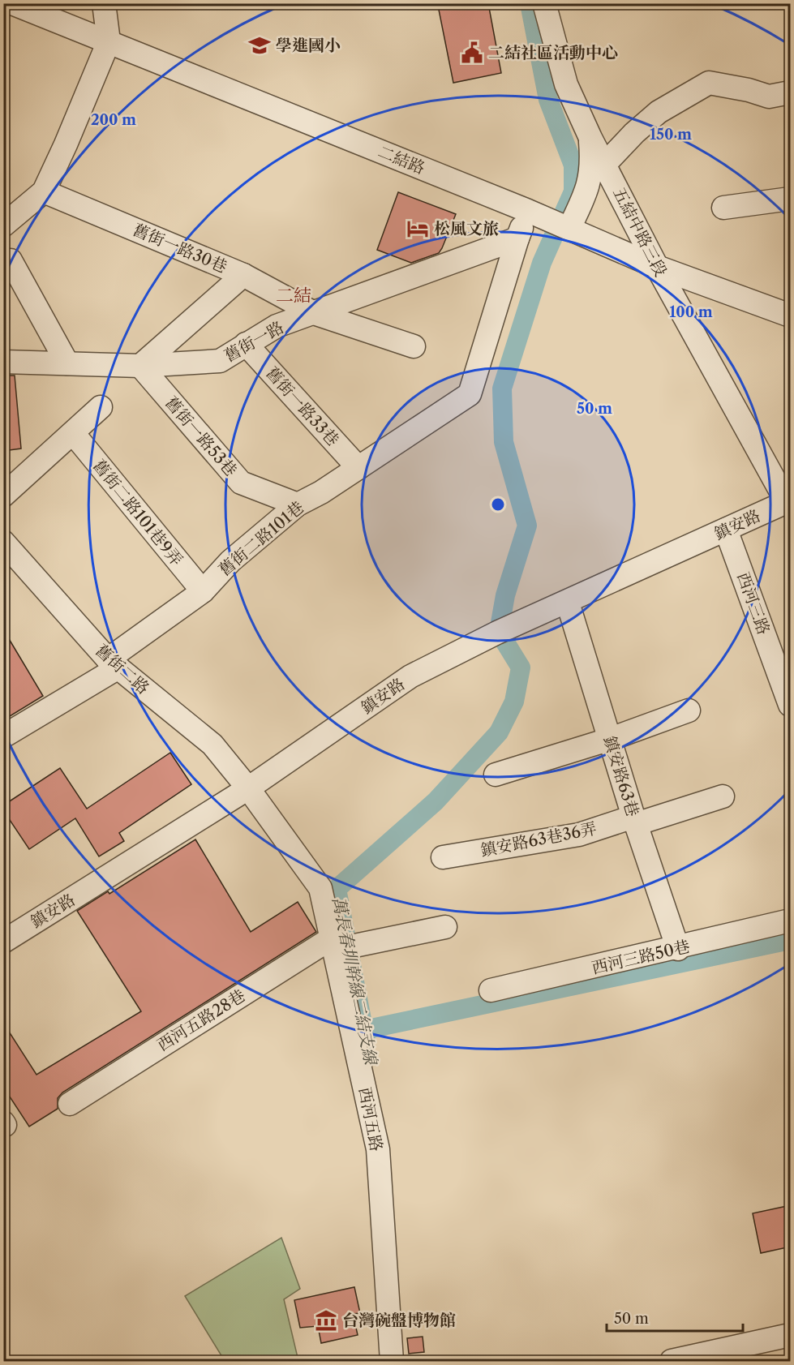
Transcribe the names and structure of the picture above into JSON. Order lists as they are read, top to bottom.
{
  "streets": {
    "street": [
      "二結路",
      "五結中路三段",
      "舊街一路30巷",
      "舊街一路",
      "舊街一路33巷",
      "舊街一路53巷",
      "舊街二路101巷9弄",
      "鎮安路",
      "舊街二路101巷",
      "西河三路",
      "舊街二路",
      "鎮安路63巷",
      "鎮安路63巷36弄",
      "西河三路50巷",
      "西河五路28巷",
      "西河五路"
    ]
  },
  "crossings": [
    ["二結路", "五結中路三段"],
    ["五結中路三段", "鎮安路"],
    ["舊街一路30巷", "舊街一路"],
    ["舊街一路", "舊街一路33巷"],
    ["舊街一路", "舊街一路53巷"],
    ["舊街一路", "舊街二路101巷"],
    ["舊街一路33巷", "舊街二路101巷"],
    ["舊街一路53巷", "舊街二路101巷"],
    ["舊街二路101巷9弄", "舊街二路101巷"],
    ["鎮安路", "西河三路"],
    ["鎮安路", "舊街二路"],
    ["鎮安路", "鎮安路63巷"],
    ["鎮安路", "西河五路"],
    ["舊街二路101巷", "舊街二路"],
    ["舊街二路", "西河五路"],
    ["鎮安路63巷", "鎮安路63巷36弄"],
    ["鎮安路63巷", "西河三路50巷"],
    ["西河五路28巷", "西河五路"]
  ],
  "districts": ["二結"],
  "water": ["萬長春圳幹線二結支線"],
  "places": {
    "school or university": ["學進國小"],
    "public building": ["二結社區活動中心"],
    "hotel": ["松風文旅"],
    "museum": ["台灣碗盤博物館"]
  },
  "scale_bar": "50 m",
  "rings": [
    "200 m",
    "150 m",
    "100 m",
    "50 m"
  ]
}
